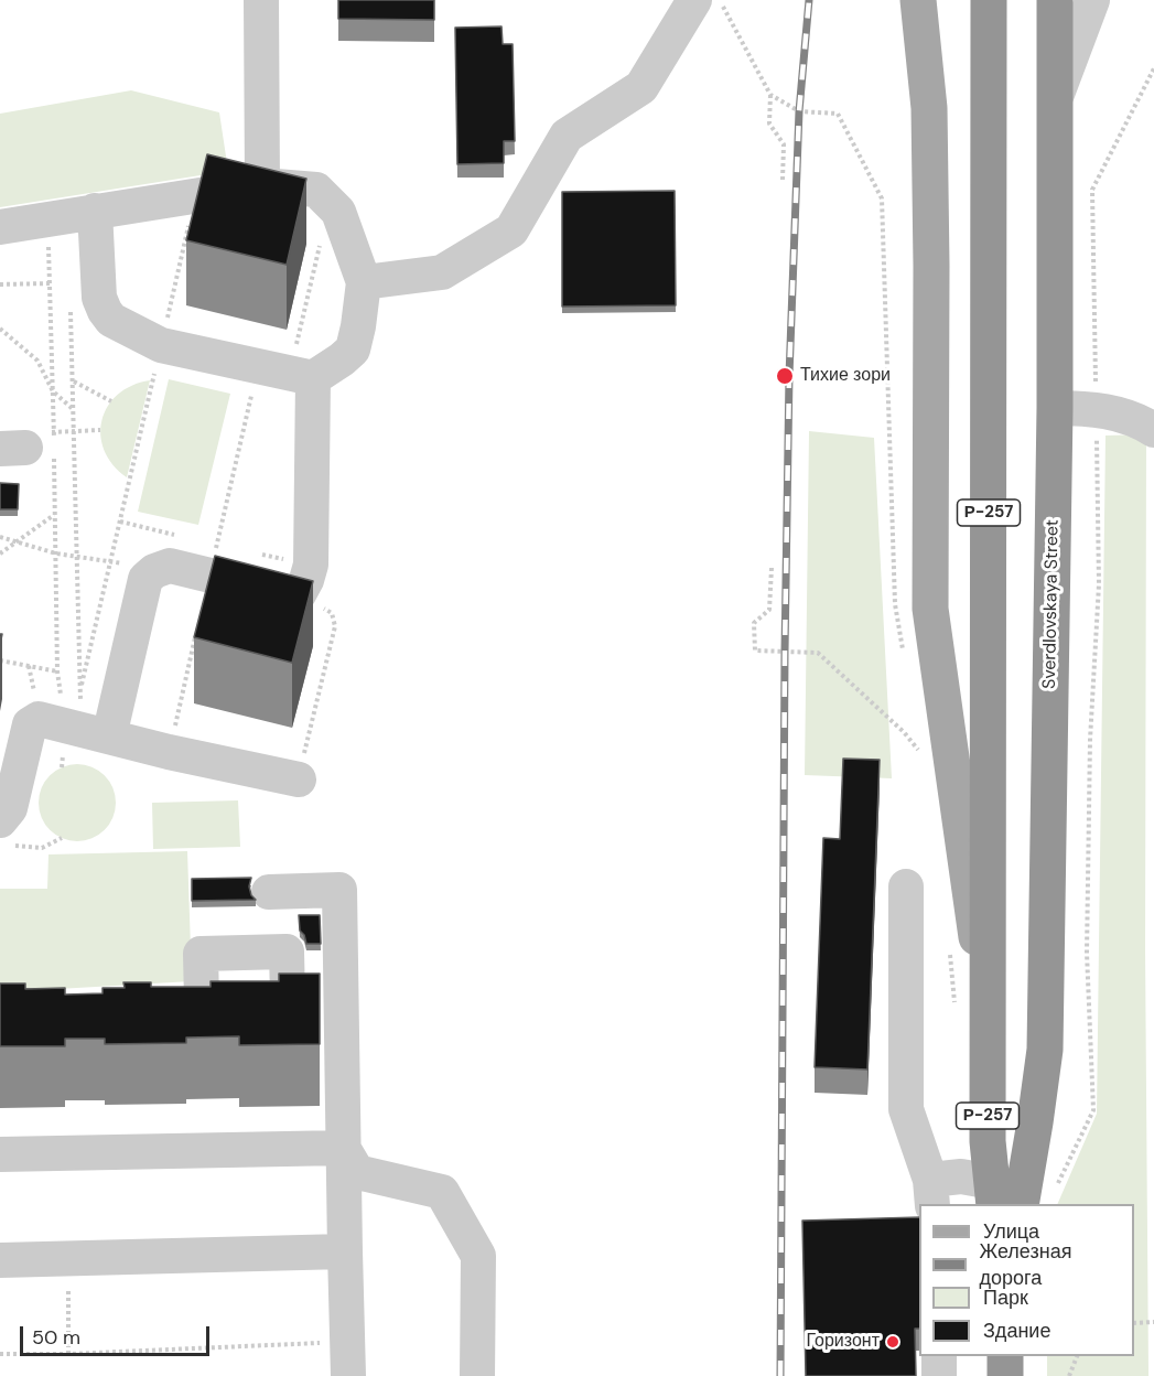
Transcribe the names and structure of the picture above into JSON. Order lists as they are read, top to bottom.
{
  "streets": {
    "highway": ["Р-257", "Sverdlovskaya Street"]
  },
  "places": ["Тихие зори", "Горизонт"],
  "legend": [
    "Улица",
    "Железная дорога",
    "Парк",
    "Здание"
  ],
  "scale_bar": "50 m"
}
